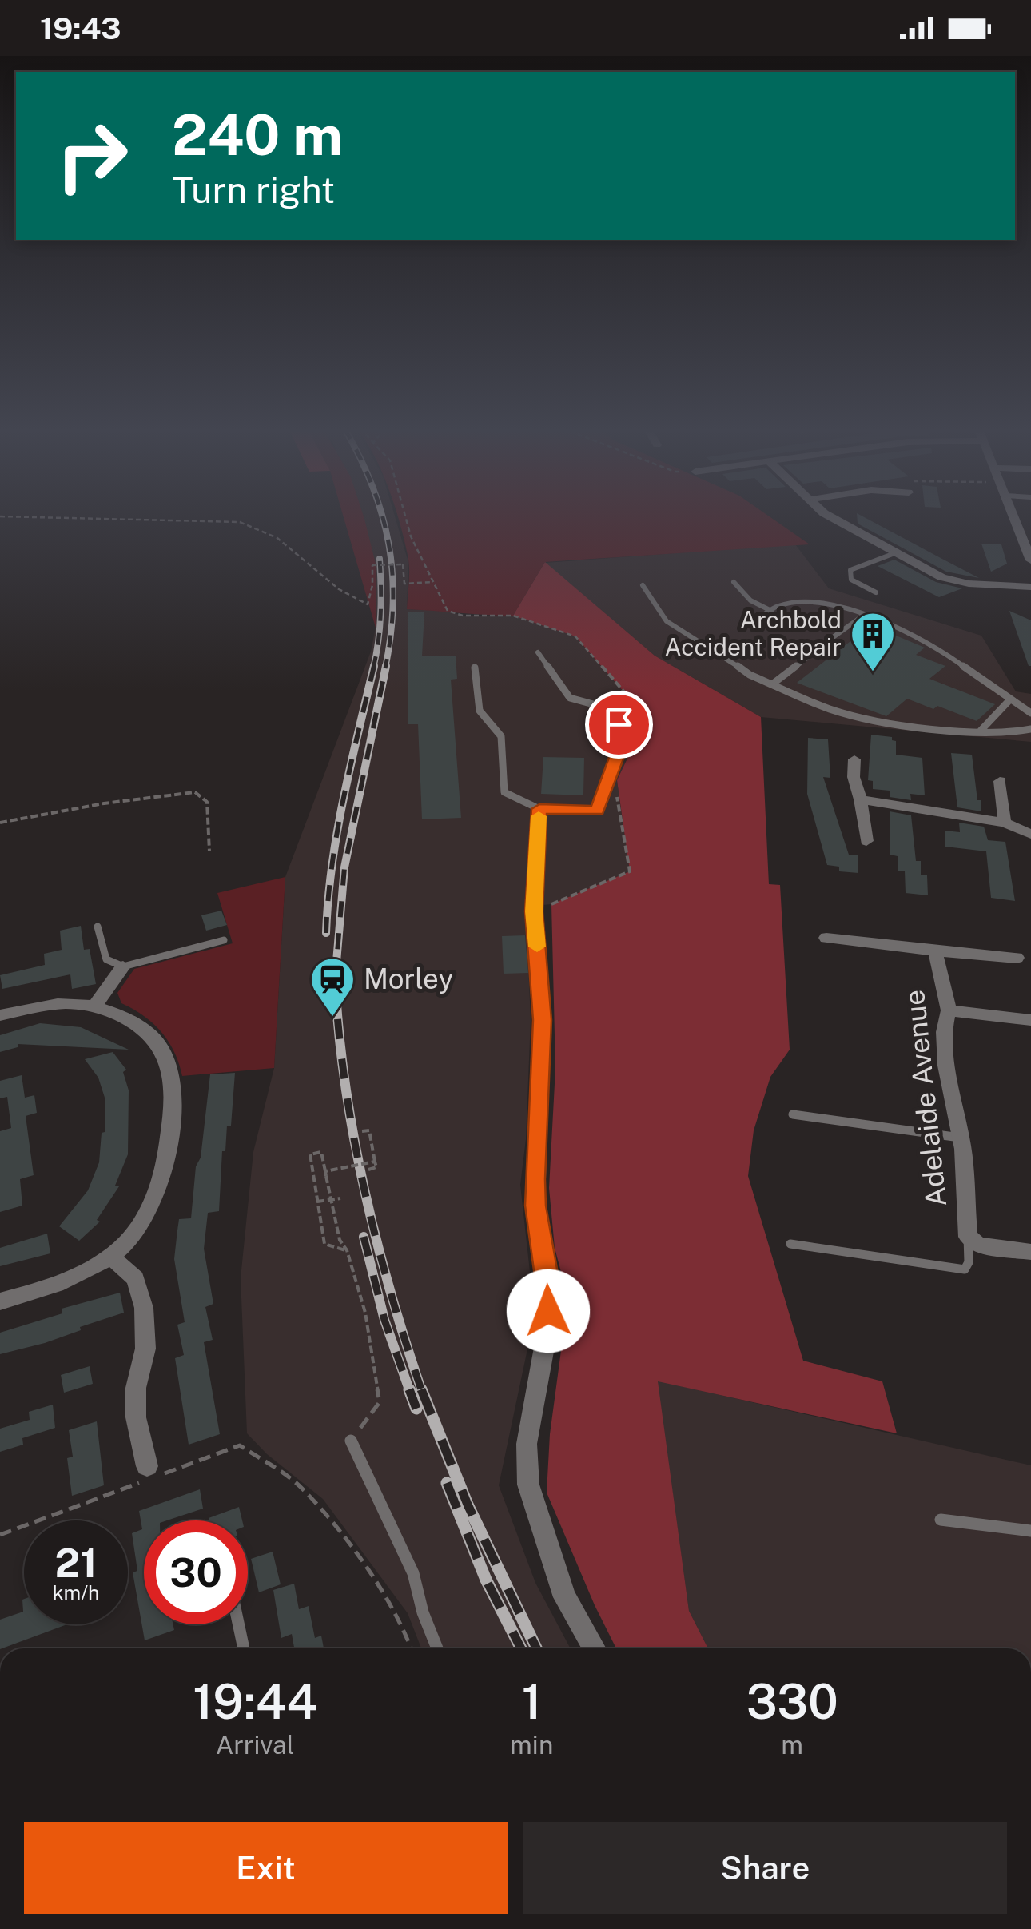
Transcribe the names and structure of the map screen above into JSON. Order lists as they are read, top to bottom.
{
  "streets": {
    "street": ["Adelaide Avenue"]
  },
  "places": {
    "building": ["Archbold Accident Repair"],
    "station": ["Morley"]
  },
  "page": {
    "status": "19:43",
    "turn": ["240 m", "Turn right"],
    "speed": "21 km/h",
    "limit": "30",
    "eta": [
      "19:44",
      "Arrival",
      "1",
      "min",
      "330",
      "m"
    ],
    "buttons": ["Exit", "Share"]
  }
}
